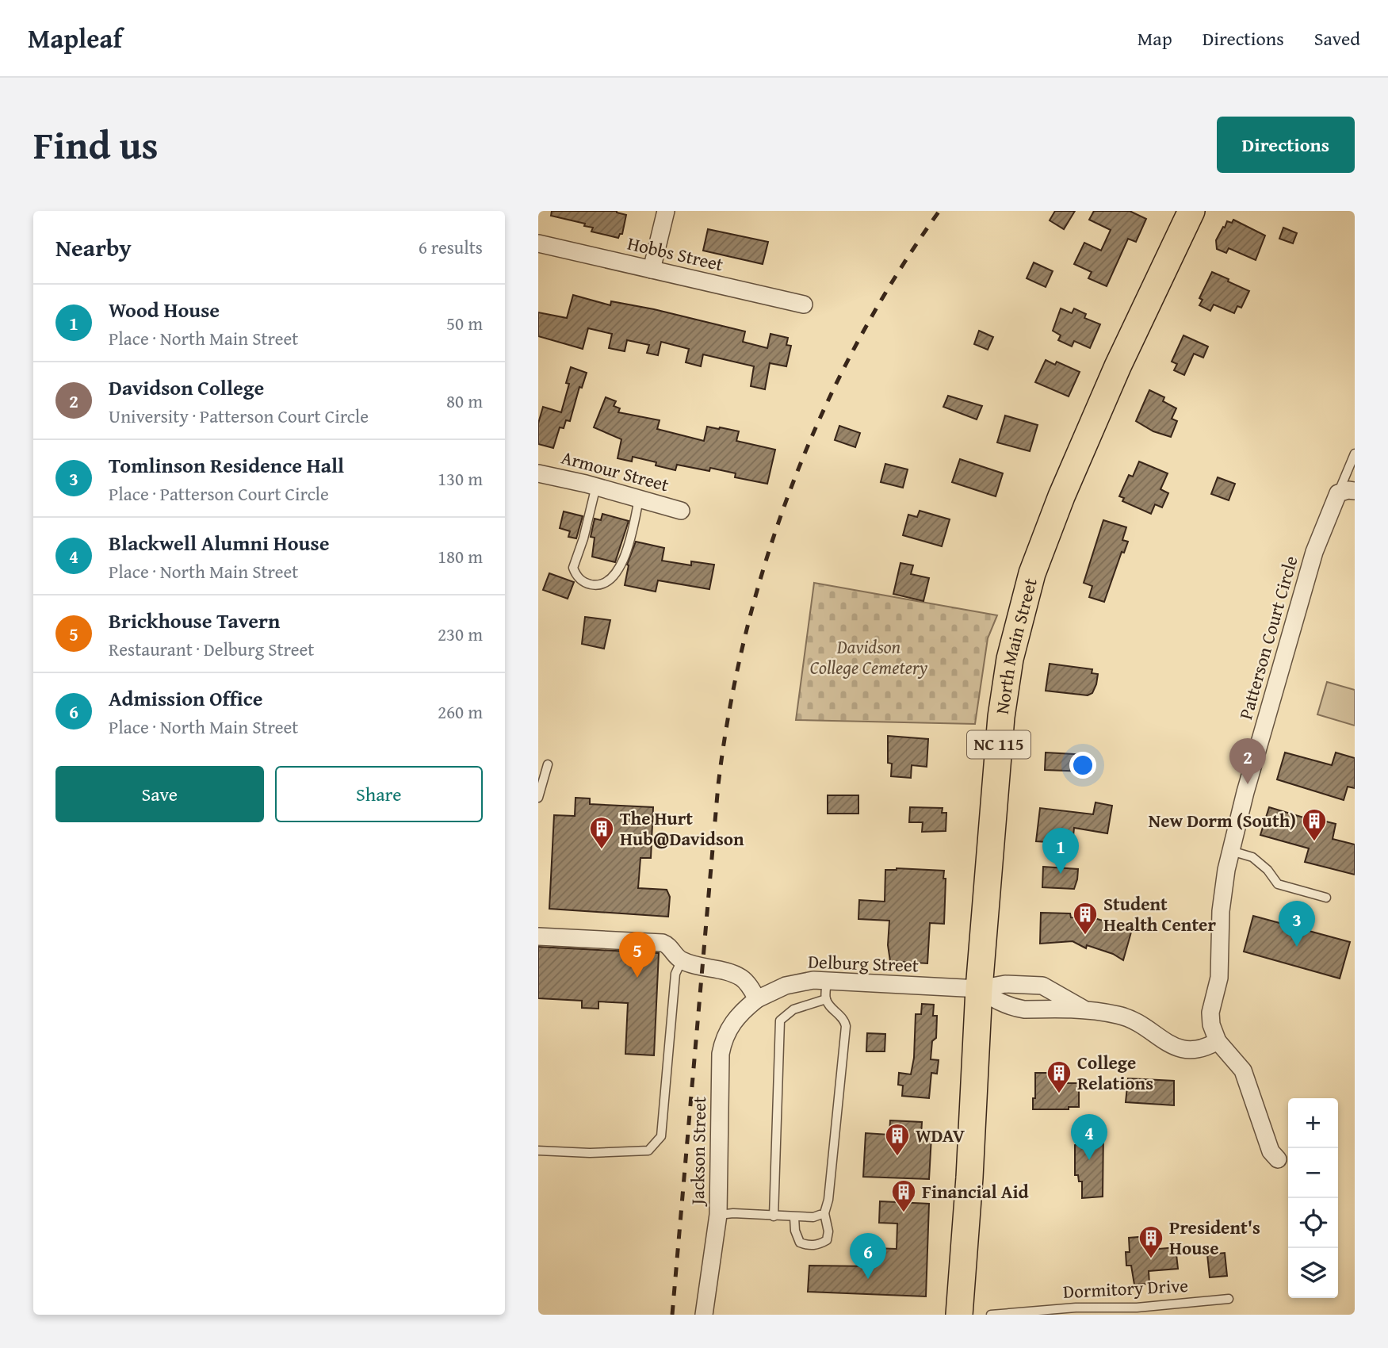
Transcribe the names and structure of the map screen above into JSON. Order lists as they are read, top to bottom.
{
  "streets": {
    "main road": ["North Main Street", "NC 115"],
    "street": [
      "Hobbs Street",
      "Armour Street",
      "Patterson Court Circle",
      "Delburg Street",
      "Jackson Street"
    ],
    "lane": ["Dormitory Drive"]
  },
  "crossings": [
    ["North Main Street", "Delburg Street"],
    ["Delburg Street", "Jackson Street"]
  ],
  "parks": ["Davidson College Cemetery"],
  "places": {
    "building": [
      "New Dorm (South)",
      "The Hurt Hub@Davidson",
      "Student Health Center",
      "College Relations",
      "WDAV",
      "Financial Aid",
      "President's House"
    ]
  },
  "page": {
    "header": "Mapleaf",
    "nav": ["Map", "Directions", "Saved"],
    "title": "Find us",
    "buttons": [
      "Directions",
      ["Save", "Share"]
    ],
    "heading": ["Nearby", "6 results"],
    "list": [
      {
        "mark": "1",
        "name": "Wood House",
        "note": "Place · North Main Street",
        "value": "50 m"
      },
      {
        "mark": "2",
        "name": "Davidson College",
        "note": "University · Patterson Court Circle",
        "value": "80 m"
      },
      {
        "mark": "3",
        "name": "Tomlinson Residence Hall",
        "note": "Place · Patterson Court Circle",
        "value": "130 m"
      },
      {
        "mark": "4",
        "name": "Blackwell Alumni House",
        "note": "Place · North Main Street",
        "value": "180 m"
      },
      {
        "mark": "5",
        "name": "Brickhouse Tavern",
        "note": "Restaurant · Delburg Street",
        "value": "230 m"
      },
      {
        "mark": "6",
        "name": "Admission Office",
        "note": "Place · North Main Street",
        "value": "260 m"
      }
    ],
    "pins": [
      "2",
      "1",
      "3",
      "5",
      "4",
      "6"
    ],
    "map_buttons": ["+", "−"]
  }
}
